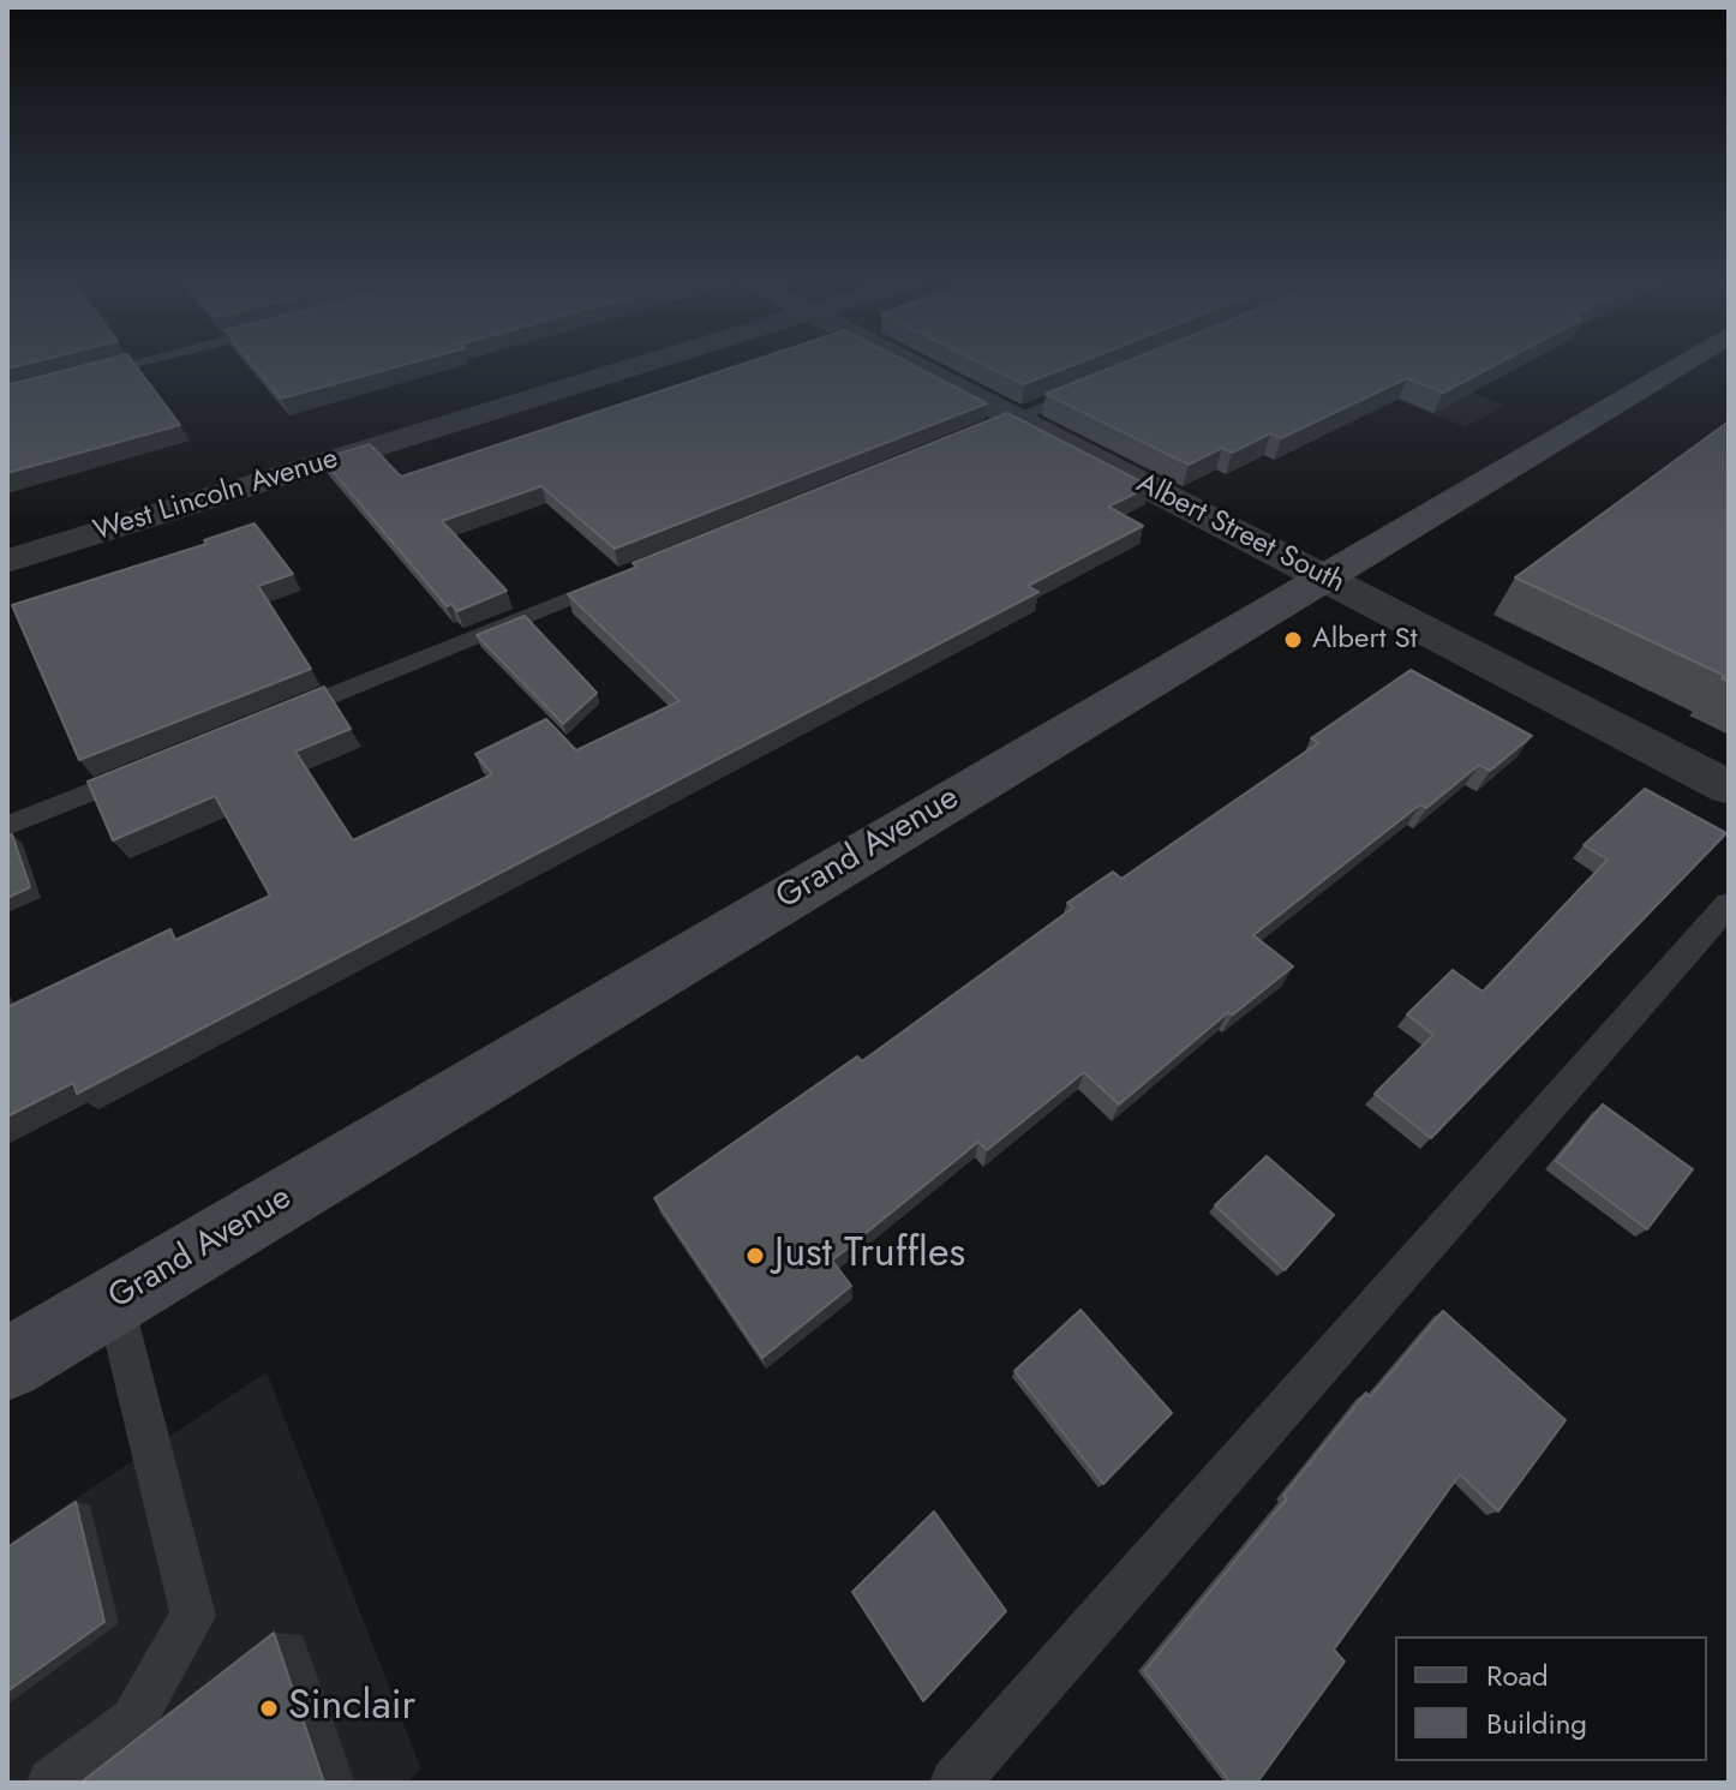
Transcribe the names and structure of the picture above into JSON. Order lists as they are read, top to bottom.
{
  "streets": {
    "main road": ["Grand Avenue"],
    "street": ["West Lincoln Avenue", "Albert Street South"]
  },
  "crossings": [
    ["Albert Street South", "Grand Avenue"]
  ],
  "places": ["Albert St", "Just Truffles", "Sinclair"],
  "legend": ["Road", "Building"]
}
